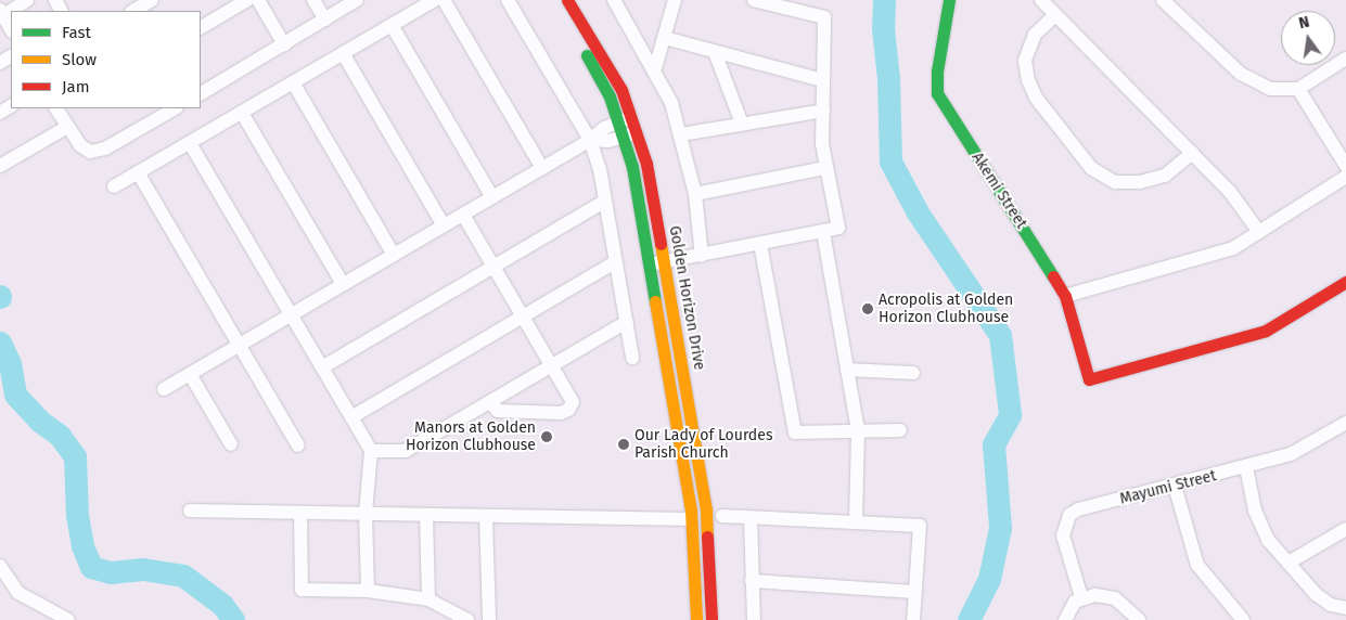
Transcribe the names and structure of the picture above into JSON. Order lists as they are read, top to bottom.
{
  "streets": {
    "street": ["Akemi Street", "Golden Horizon Drive", "Mayumi Street"]
  },
  "places": ["Acropolis at Golden Horizon Clubhouse", "Manors at Golden Horizon Clubhouse", "Our Lady of Lourdes Parish Church"],
  "legend": ["Fast", "Slow", "Jam"],
  "north": "top"
}
